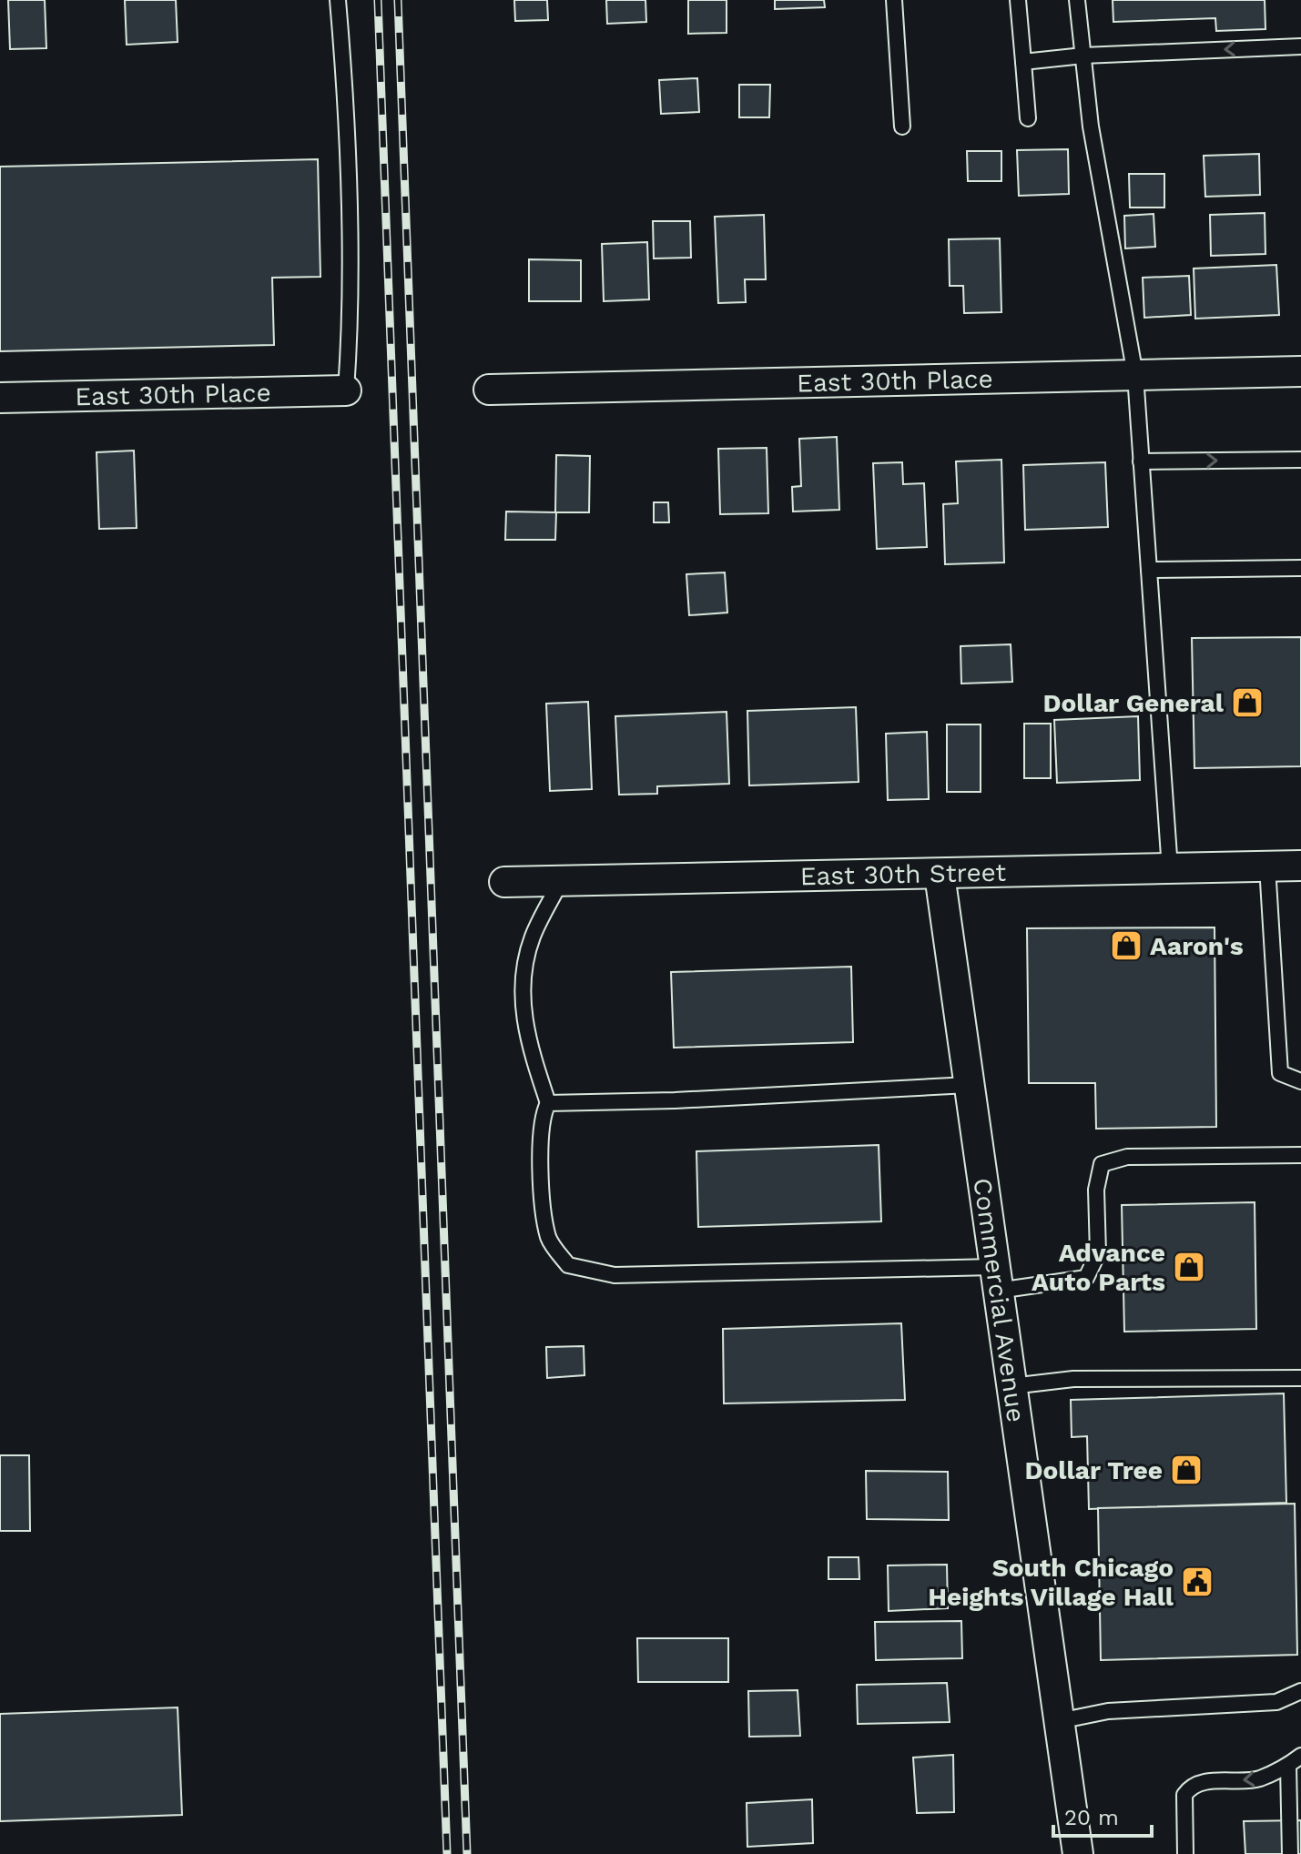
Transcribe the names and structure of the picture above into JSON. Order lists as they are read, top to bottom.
{
  "streets": {
    "street": ["East 30th Place", "East 30th Street", "Commercial Avenue"]
  },
  "crossings": [
    ["East 30th Street", "Commercial Avenue"]
  ],
  "places": {
    "shop": [
      "Dollar General",
      "Aaron's",
      "Advance Auto Parts",
      "Dollar Tree"
    ],
    "public building": ["South Chicago Heights Village Hall"]
  },
  "scale_bar": "20 m"
}
